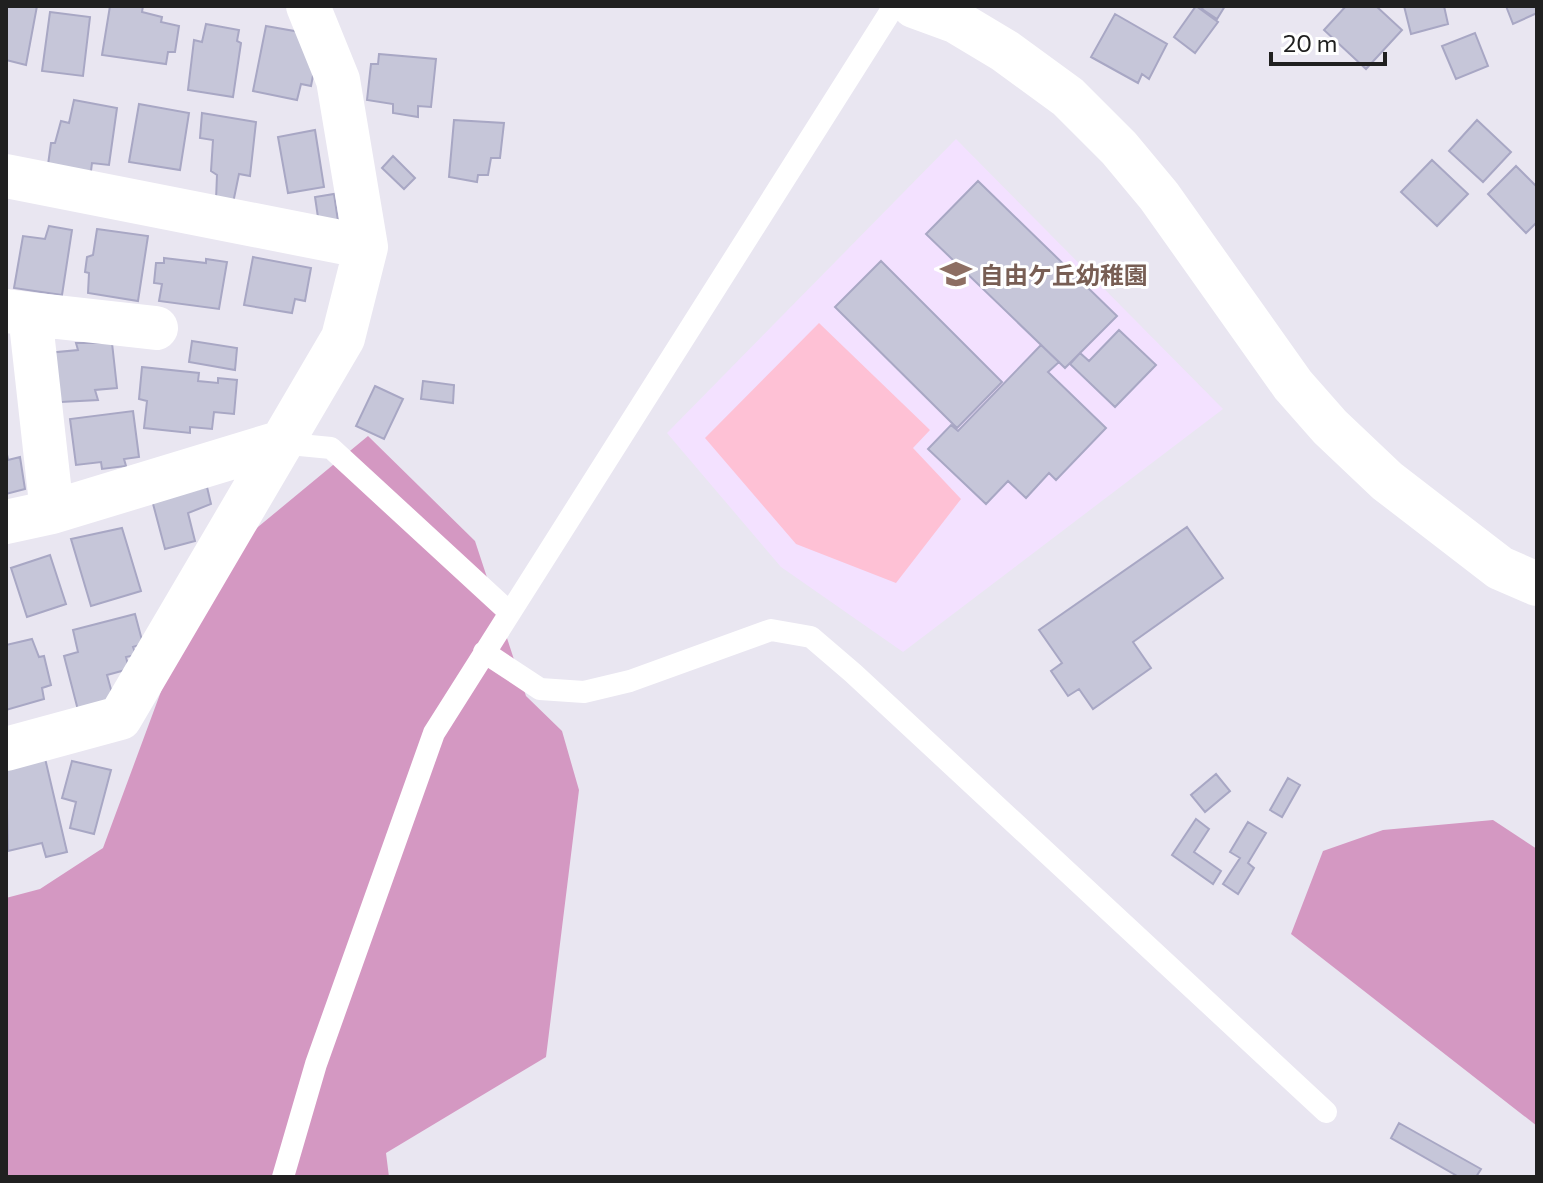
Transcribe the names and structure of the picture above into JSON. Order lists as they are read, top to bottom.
{
  "places": {
    "school or university": ["自由ケ丘幼稚園"]
  },
  "scale_bar": "20 m"
}
